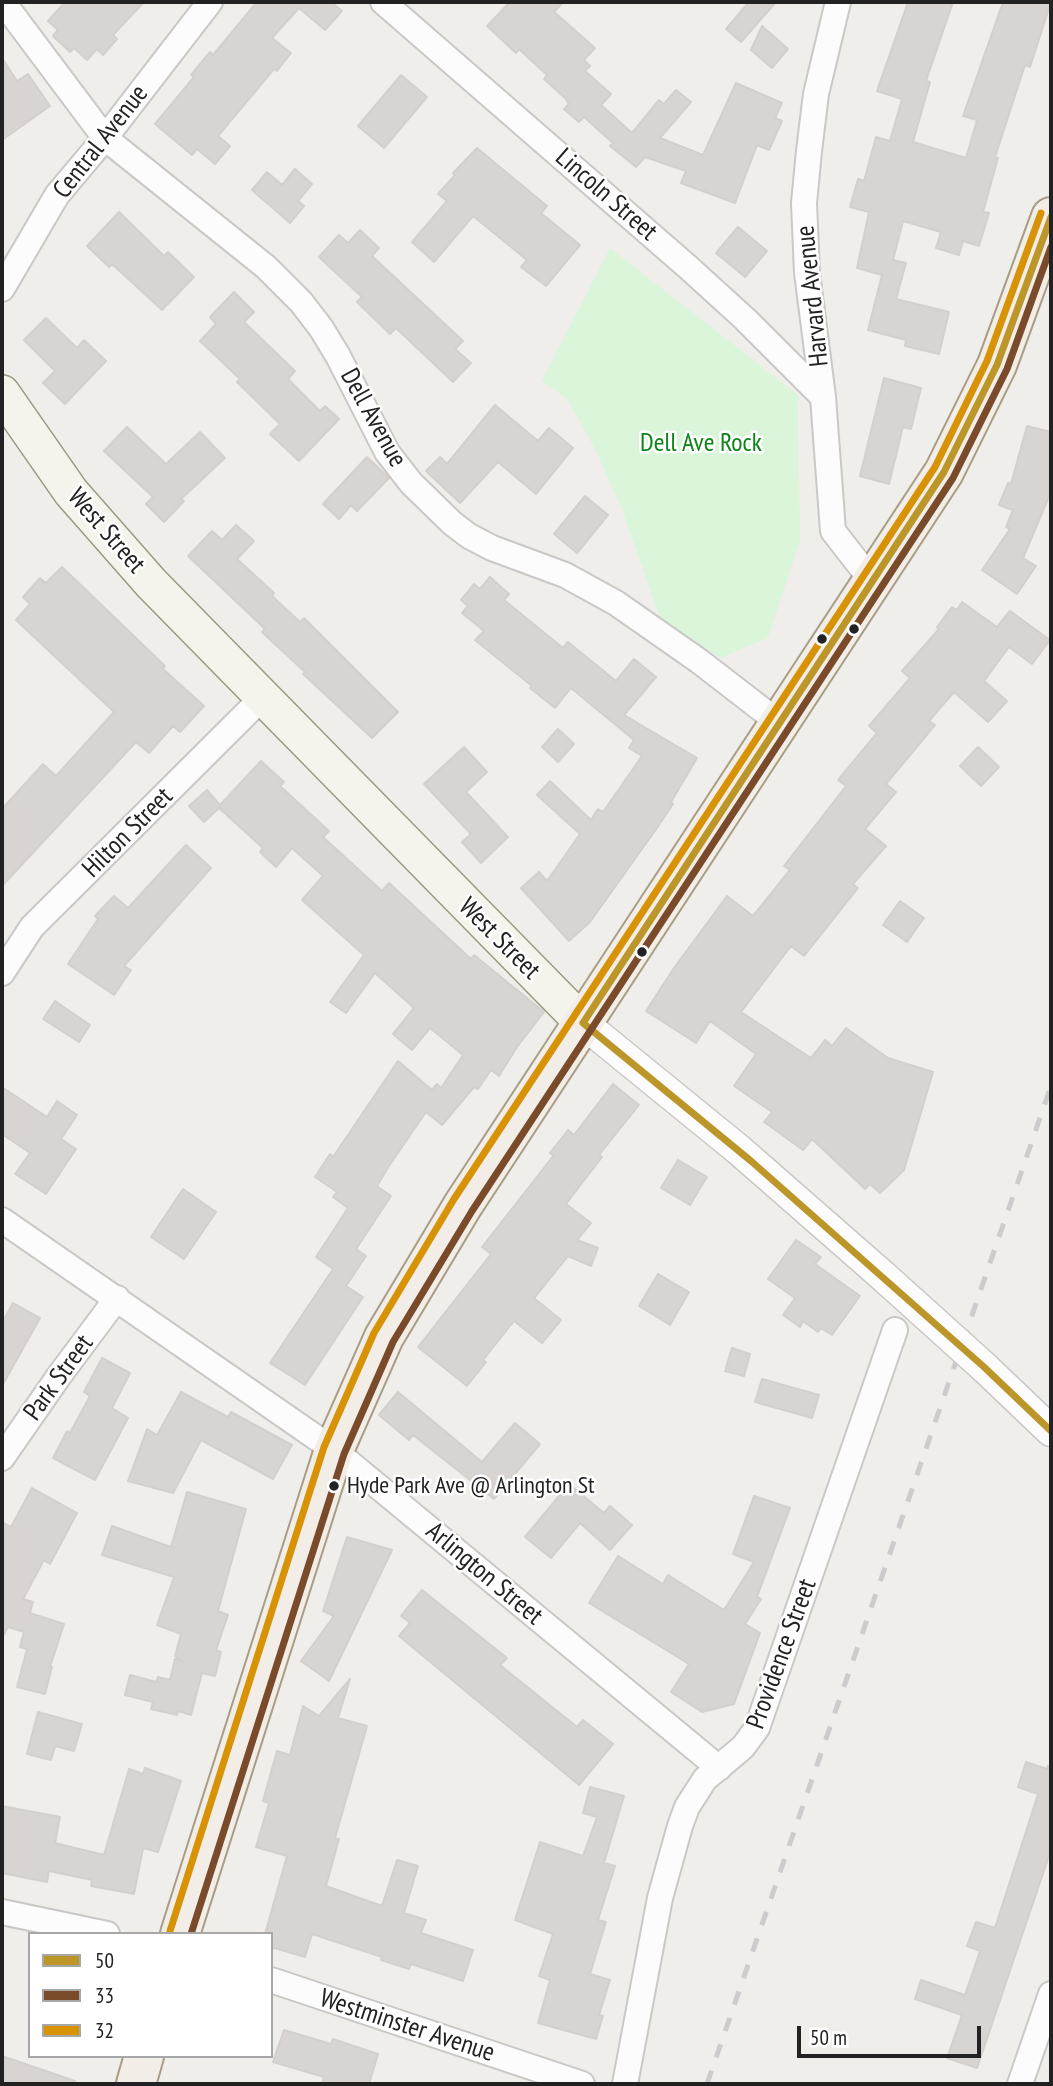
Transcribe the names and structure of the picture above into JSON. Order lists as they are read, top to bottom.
{
  "streets": {
    "main road": ["West Street"],
    "street": [
      "Central Avenue",
      "Lincoln Street",
      "Harvard Avenue",
      "Dell Avenue",
      "Hilton Street",
      "Park Street",
      "Arlington Street",
      "Providence Street",
      "Westminster Avenue"
    ]
  },
  "crossings": [
    ["Central Avenue", "Dell Avenue"],
    ["Lincoln Street", "Harvard Avenue"],
    ["West Street", "Hilton Street"],
    ["Park Street", "Arlington Street"],
    ["Arlington Street", "Providence Street"]
  ],
  "parks": ["Dell Ave Rock"],
  "places": ["Hyde Park Ave @ Arlington St"],
  "lines": ["transit line 32", "transit line 50", "transit line 33"],
  "legend": ["50", "33", "32"],
  "scale_bar": "50 m"
}
